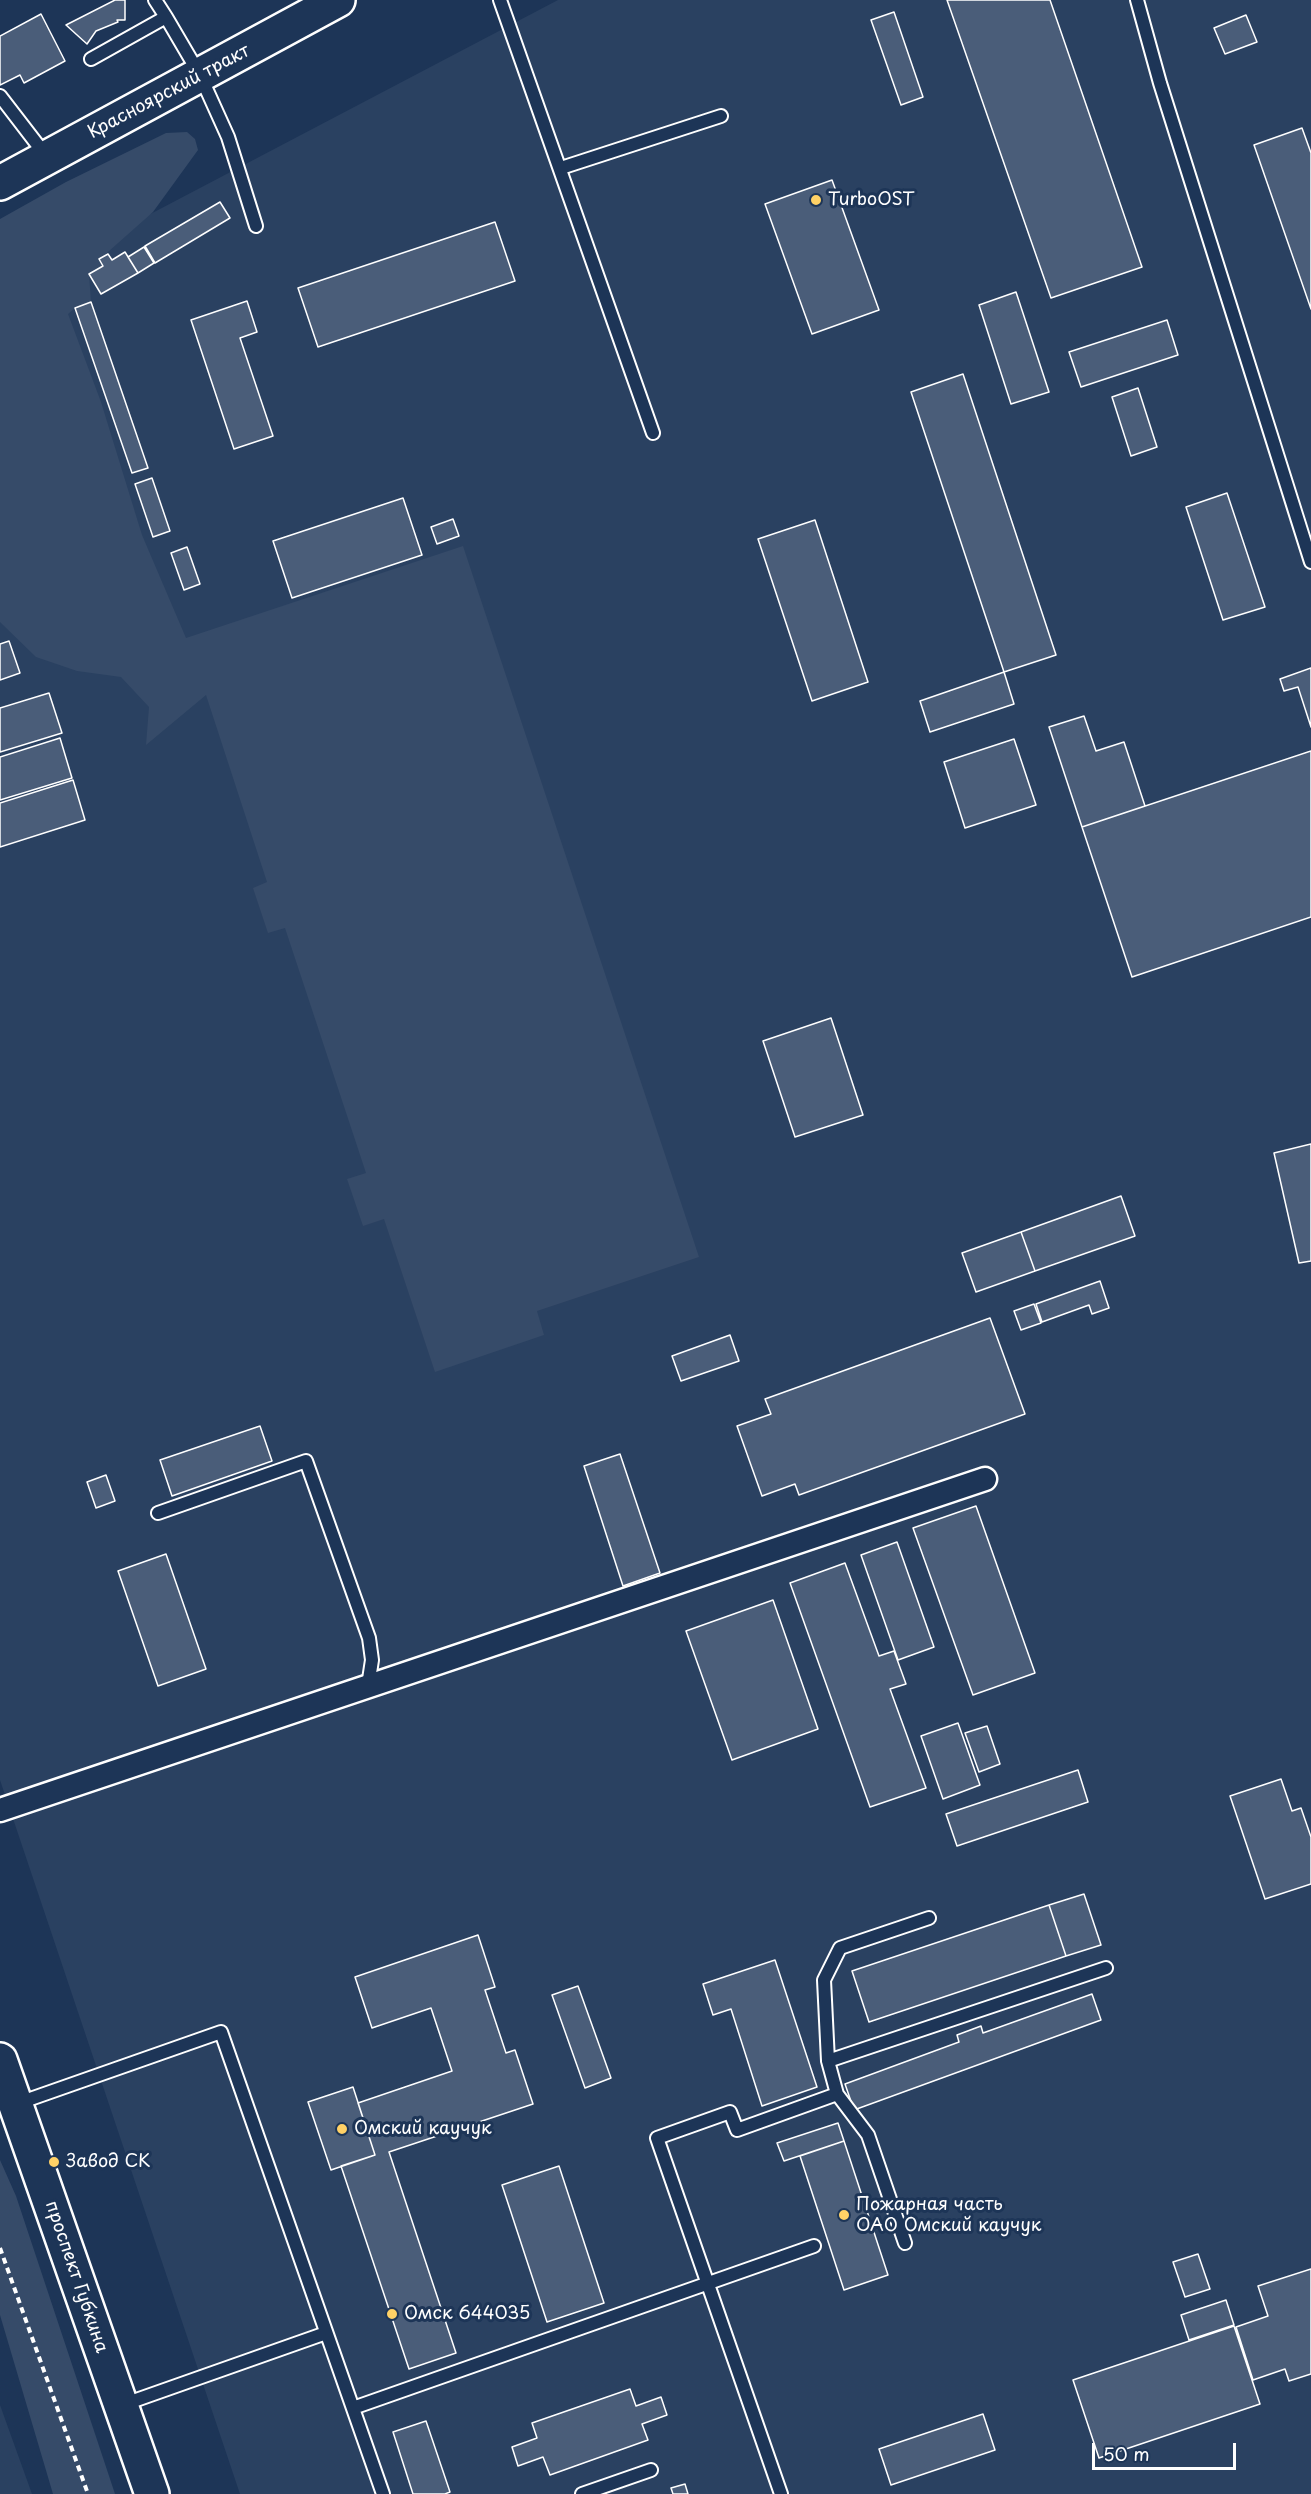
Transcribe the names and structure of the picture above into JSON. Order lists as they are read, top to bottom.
{
  "streets": {
    "main road": ["Красноярский тракт", "проспект Губкина"]
  },
  "places": [
    "TurboOST",
    "Омский каучук",
    "Завод СК",
    "Пожарная часть ОАО Омский каучук",
    "Омск 644035"
  ],
  "scale_bar": "50 m"
}
